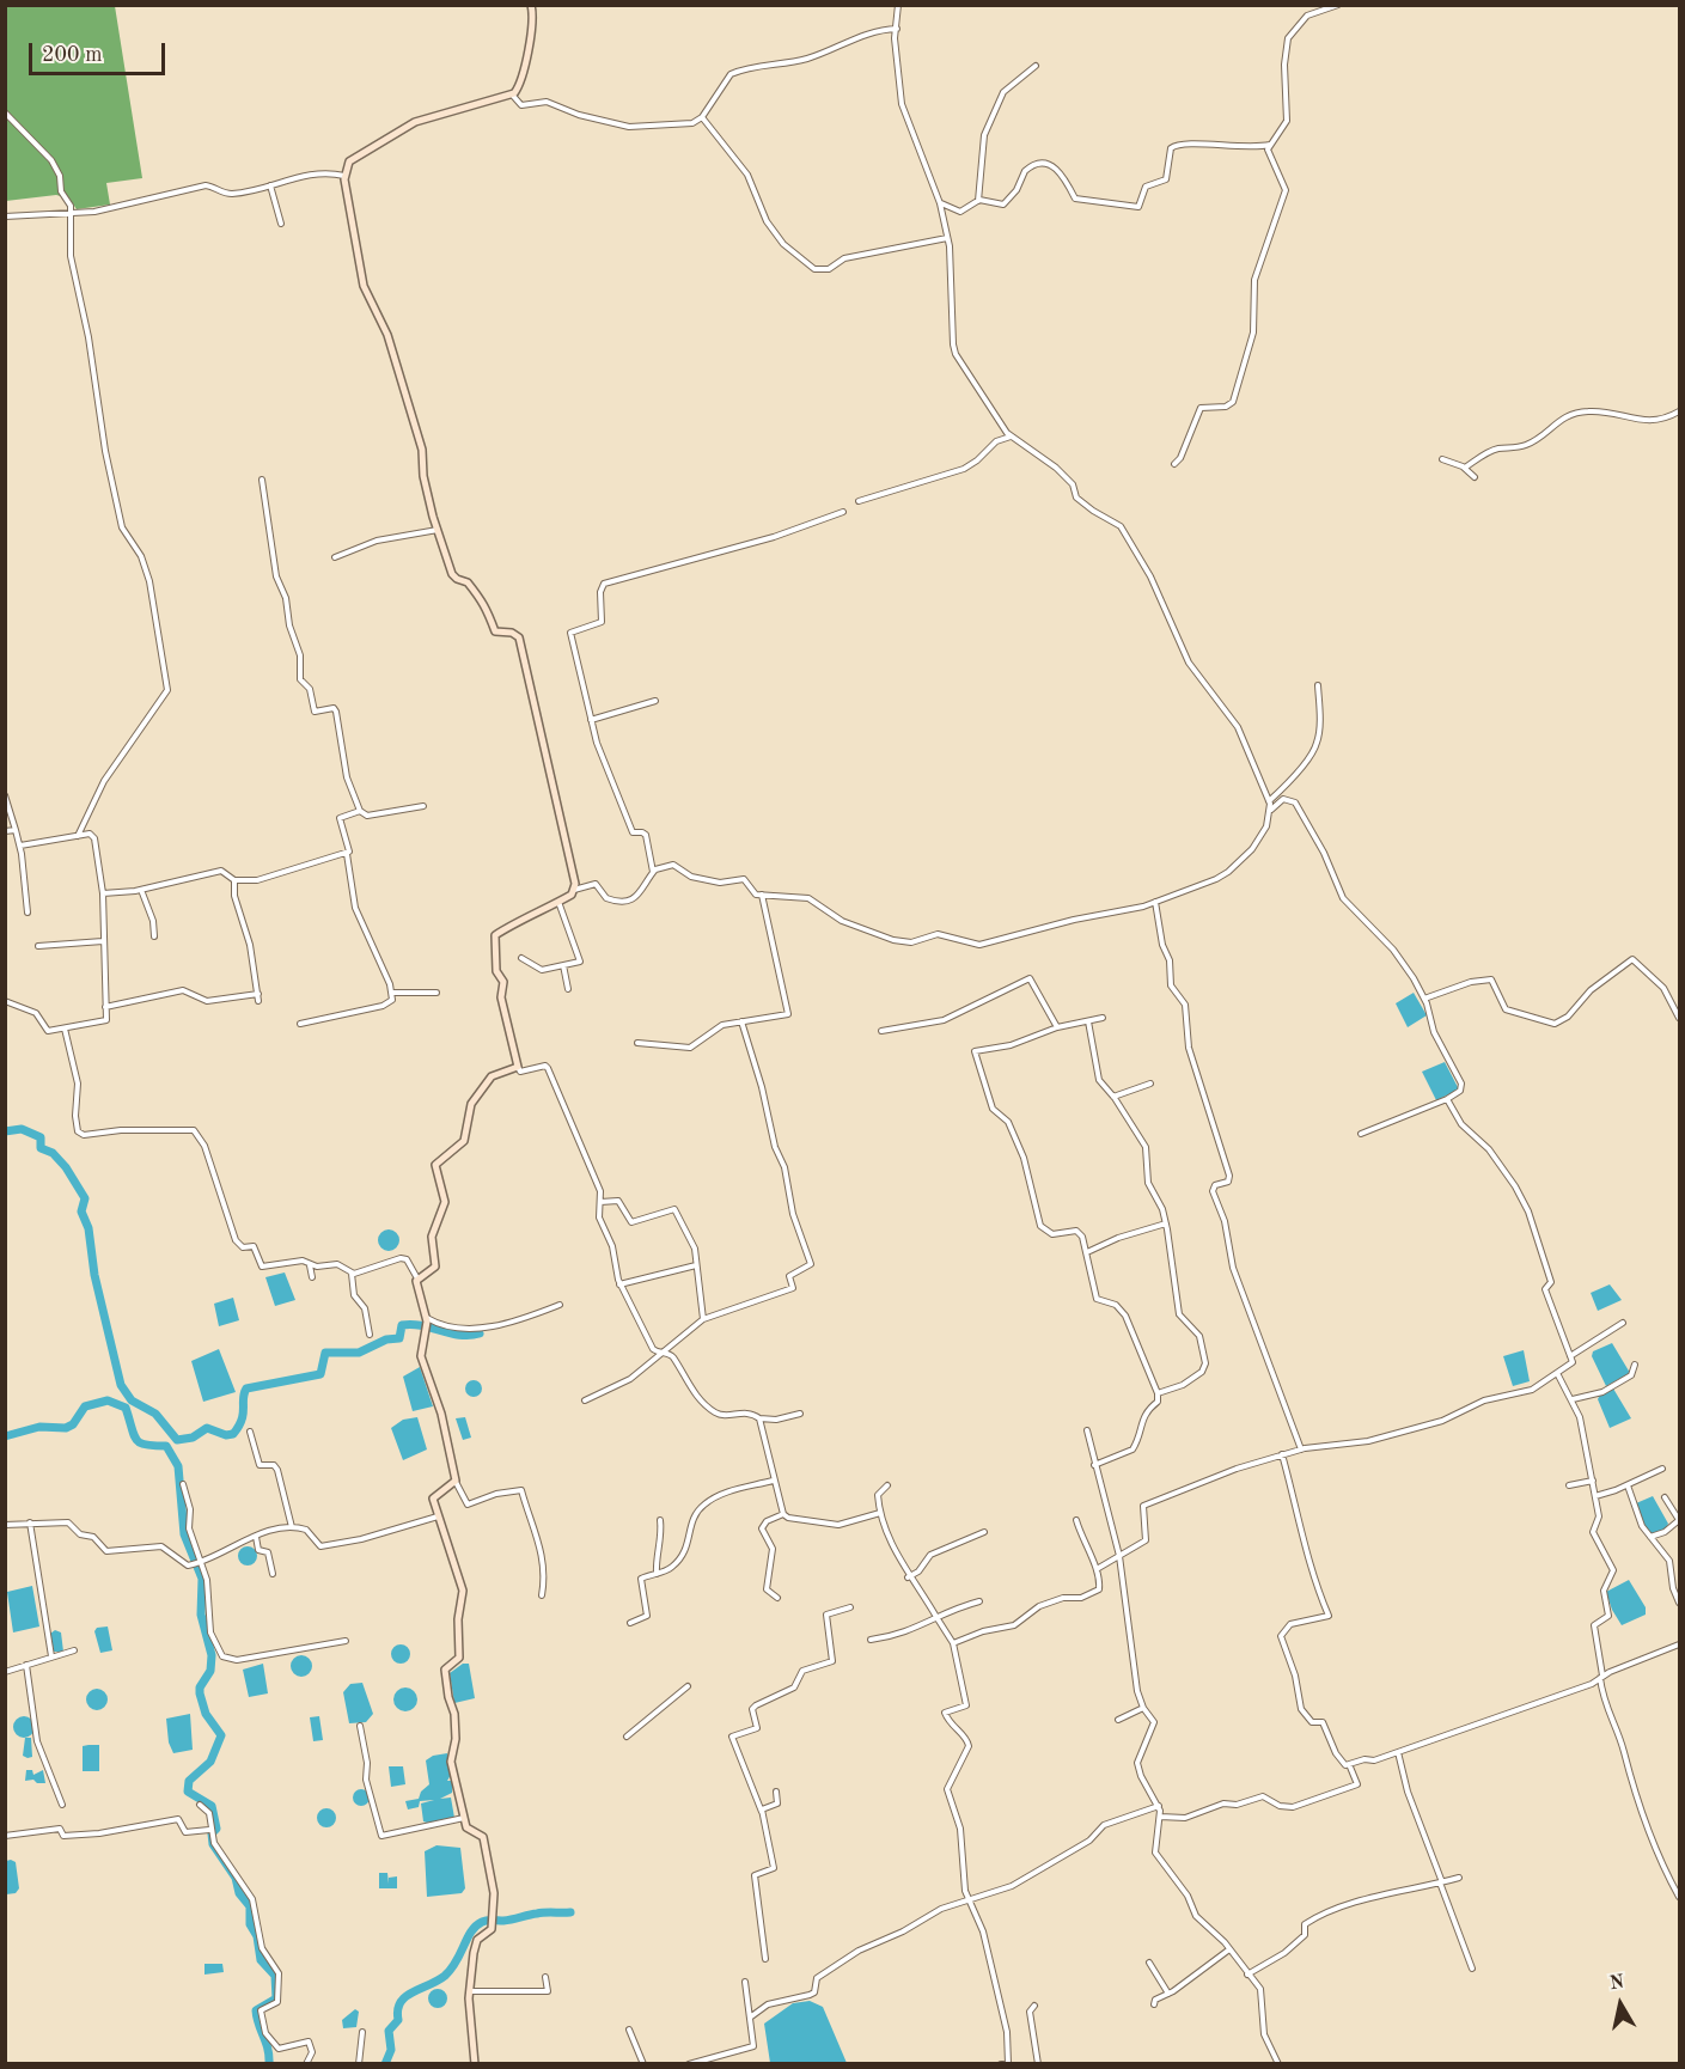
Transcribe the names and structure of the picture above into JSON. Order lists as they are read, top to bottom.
{
  "scale_bar": "200 m",
  "north": "top"
}
